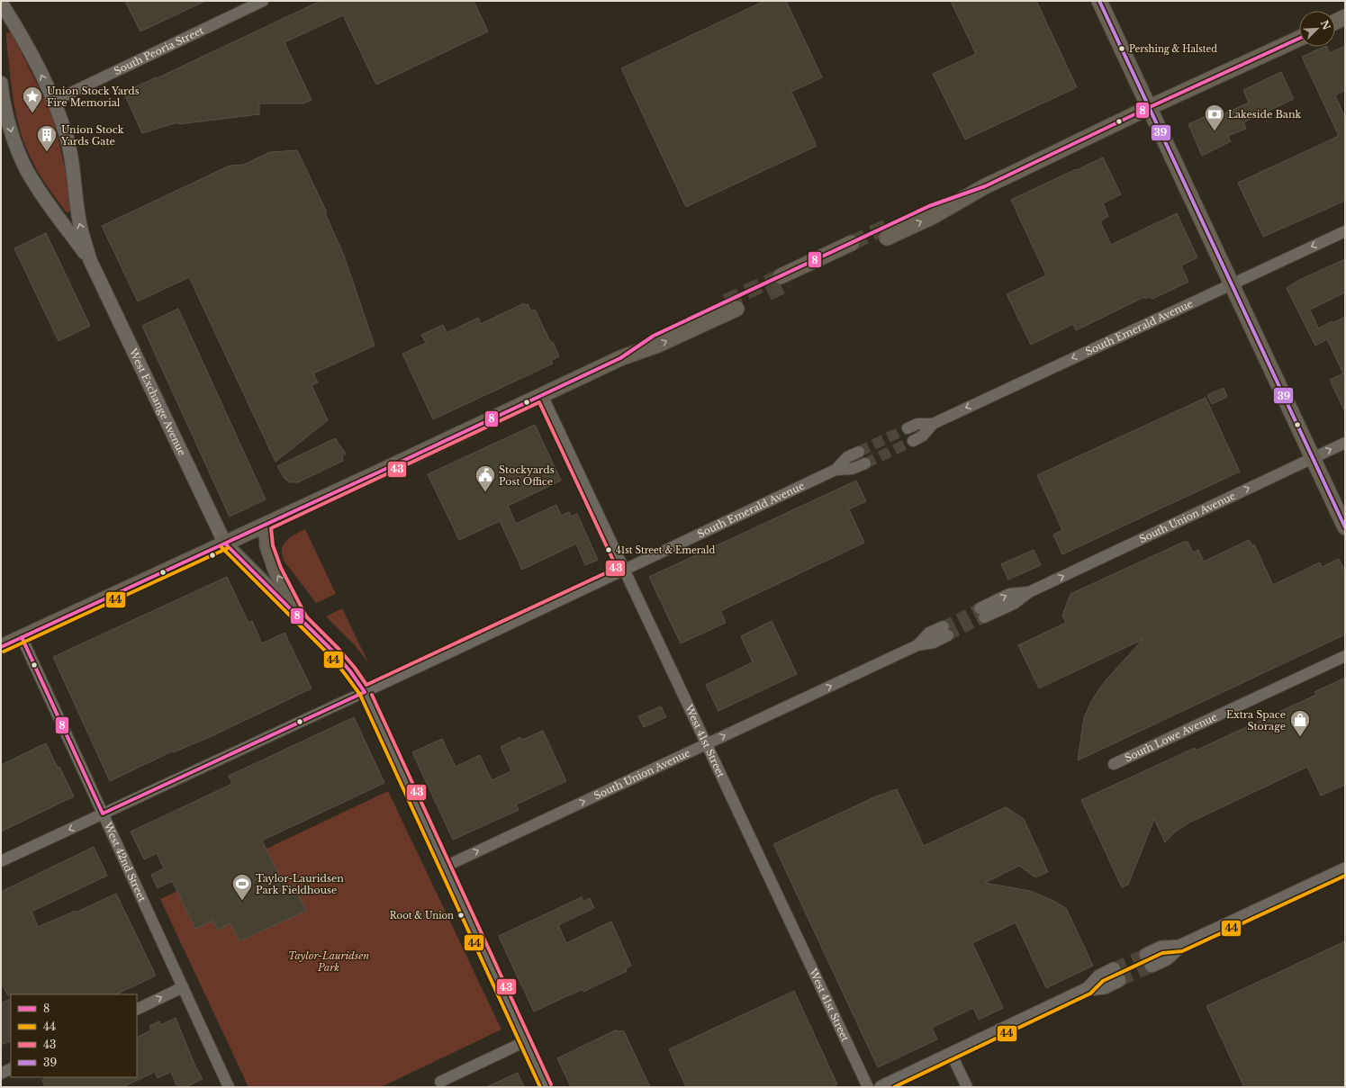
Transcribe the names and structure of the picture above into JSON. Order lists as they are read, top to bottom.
{
  "streets": {
    "street": [
      "South Peoria Street",
      "South Emerald Avenue",
      "West Exchange Avenue",
      "South Union Avenue",
      "South Lowe Avenue",
      "West 41st Street",
      "West 42nd Street"
    ]
  },
  "crossings": [
    ["South Peoria Street", "West Exchange Avenue"],
    ["South Emerald Avenue", "West Exchange Avenue"],
    ["South Emerald Avenue", "West 41st Street"],
    ["South Emerald Avenue", "West 42nd Street"],
    ["West Exchange Avenue", "South Union Avenue"],
    ["South Union Avenue", "West 41st Street"]
  ],
  "one_way": ["South Emerald Avenue", "South Union Avenue"],
  "parks": ["Taylor-Lauridsen Park"],
  "places": {
    "other": ["Pershing & Halsted", "41st Street & Emerald", "Root & Union"],
    "place": ["Union Stock Yards Fire Memorial"],
    "bank": ["Lakeside Bank"],
    "building": ["Union Stock Yards Gate"],
    "public building": ["Stockyards Post Office"],
    "shop": ["Extra Space Storage"],
    "sports": ["Taylor-Lauridsen Park Fieldhouse"]
  },
  "lines": [
    "transit line 39",
    "transit line 8",
    "transit line 43",
    "transit line 44"
  ],
  "legend": [
    "8",
    "44",
    "43",
    "39"
  ],
  "north": "top right"
}
